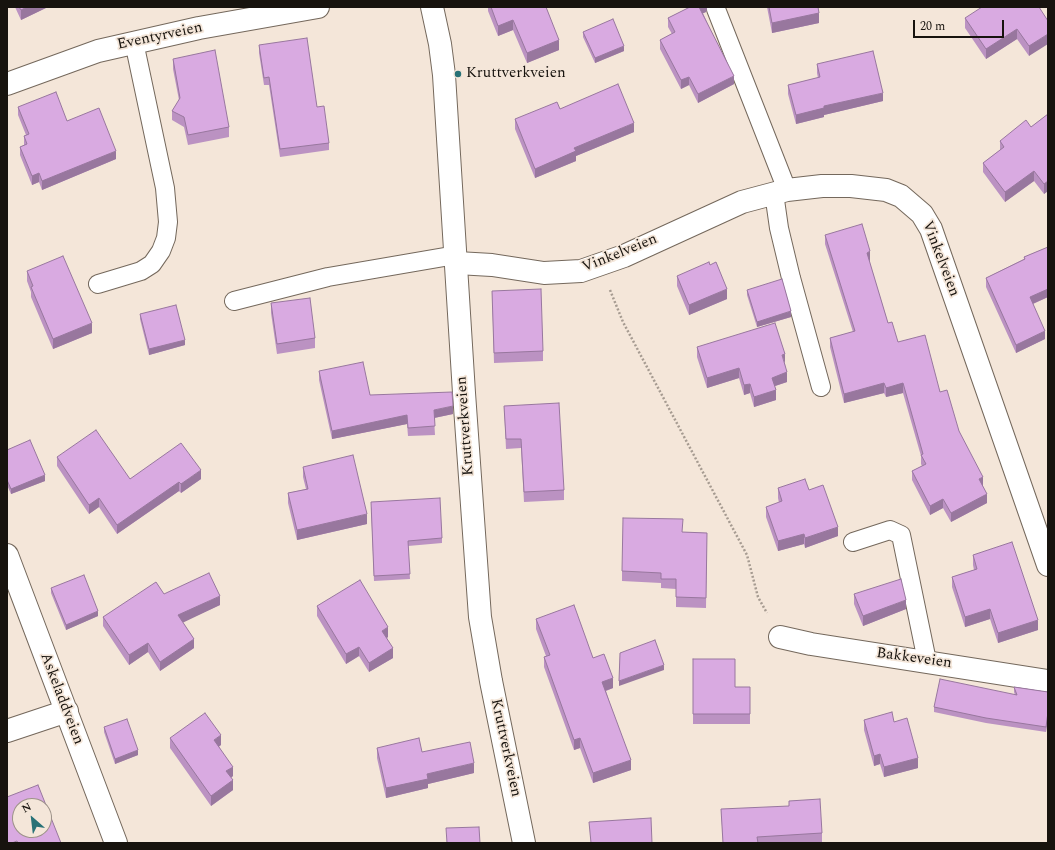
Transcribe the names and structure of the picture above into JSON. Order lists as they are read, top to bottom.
{
  "streets": {
    "street": [
      "Eventyrveien",
      "Vinkelveien",
      "Kruttverkveien",
      "Bakkeveien",
      "Askeladdveien"
    ]
  },
  "crossings": [
    ["Vinkelveien", "Kruttverkveien"]
  ],
  "places": ["Kruttverkveien"],
  "scale_bar": "20 m",
  "north": "top left"
}
